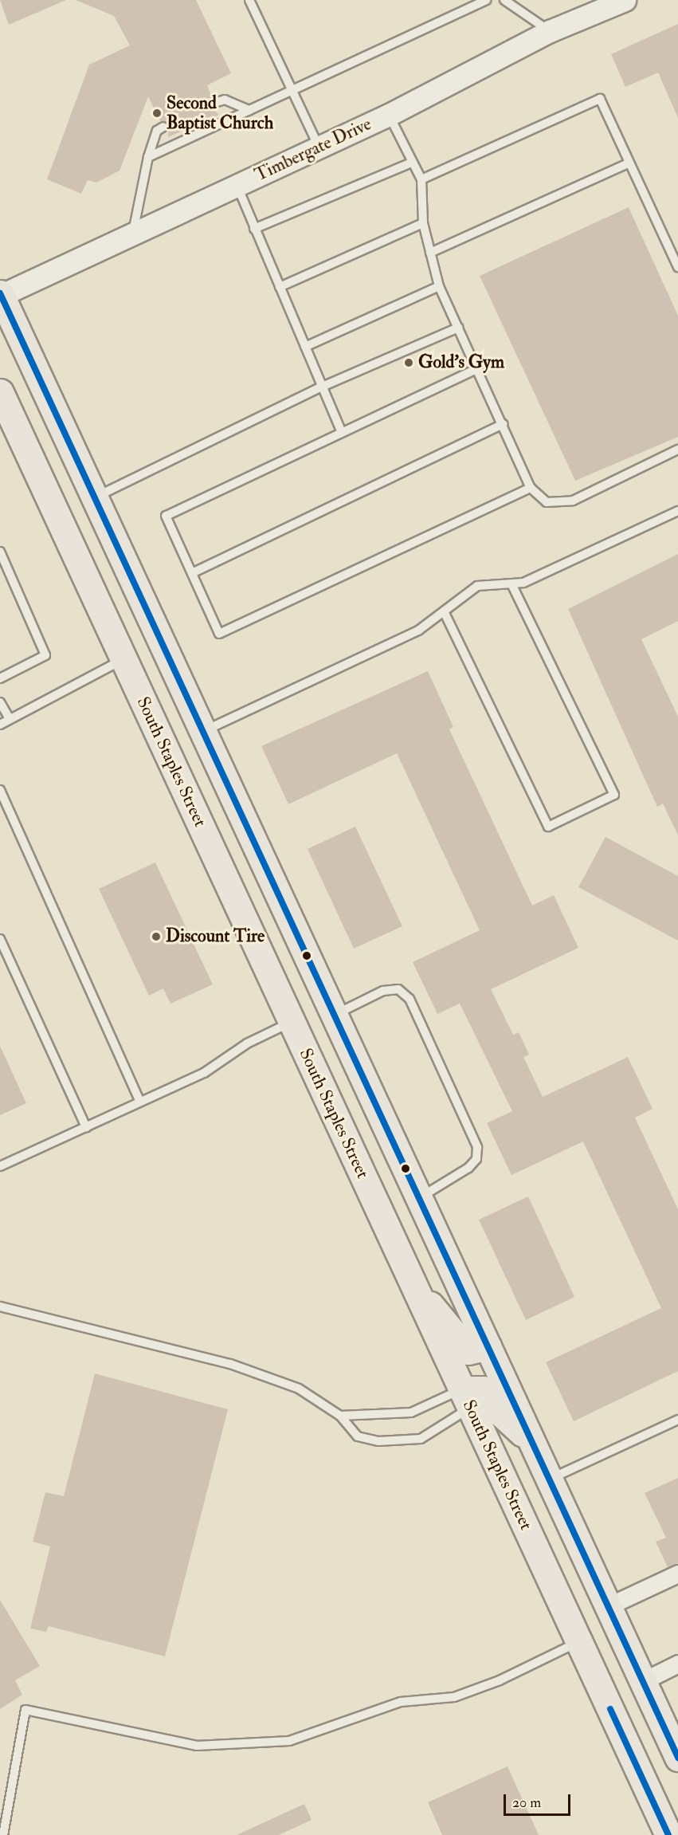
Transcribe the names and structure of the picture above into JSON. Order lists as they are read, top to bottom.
{
  "streets": {
    "main road": ["South Staples Street"],
    "street": ["Timbergate Drive"]
  },
  "places": ["Second Baptist Church", "Gold's Gym", "Discount Tire"],
  "scale_bar": "20 m"
}
